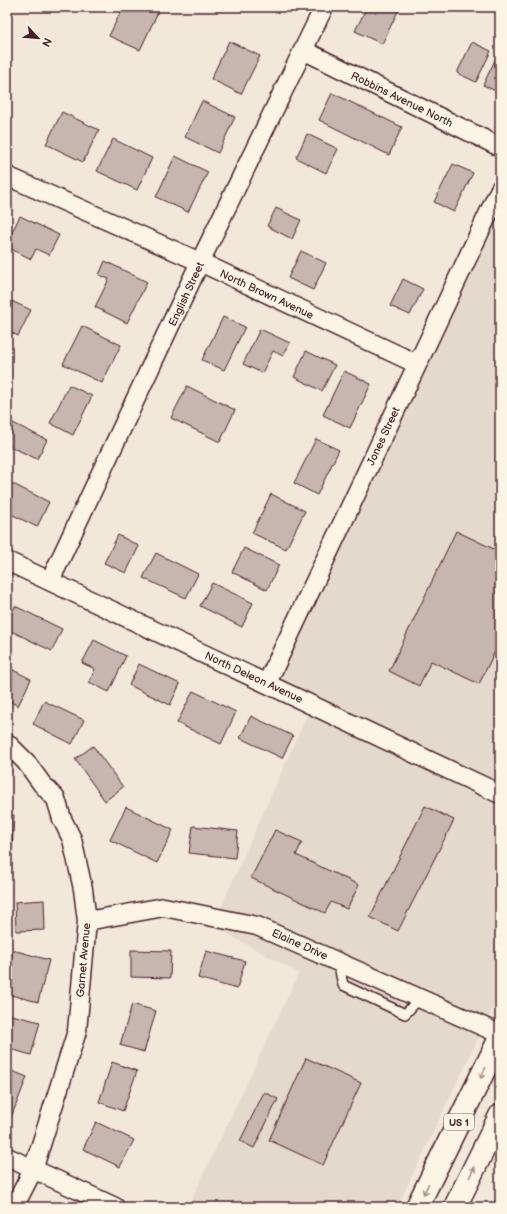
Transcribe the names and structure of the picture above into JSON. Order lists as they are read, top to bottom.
{
  "streets": {
    "main road": ["US 1"],
    "street": [
      "Robbins Avenue North",
      "English Street",
      "North Brown Avenue",
      "Jones Street",
      "North Deleon Avenue",
      "Elaine Drive",
      "Garnet Avenue"
    ]
  },
  "crossings": [
    ["Robbins Avenue North", "English Street"],
    ["English Street", "North Brown Avenue"],
    ["English Street", "North Deleon Avenue"],
    ["North Brown Avenue", "Jones Street"],
    ["Jones Street", "North Deleon Avenue"],
    ["Elaine Drive", "Garnet Avenue"]
  ],
  "north": "bottom right"
}
